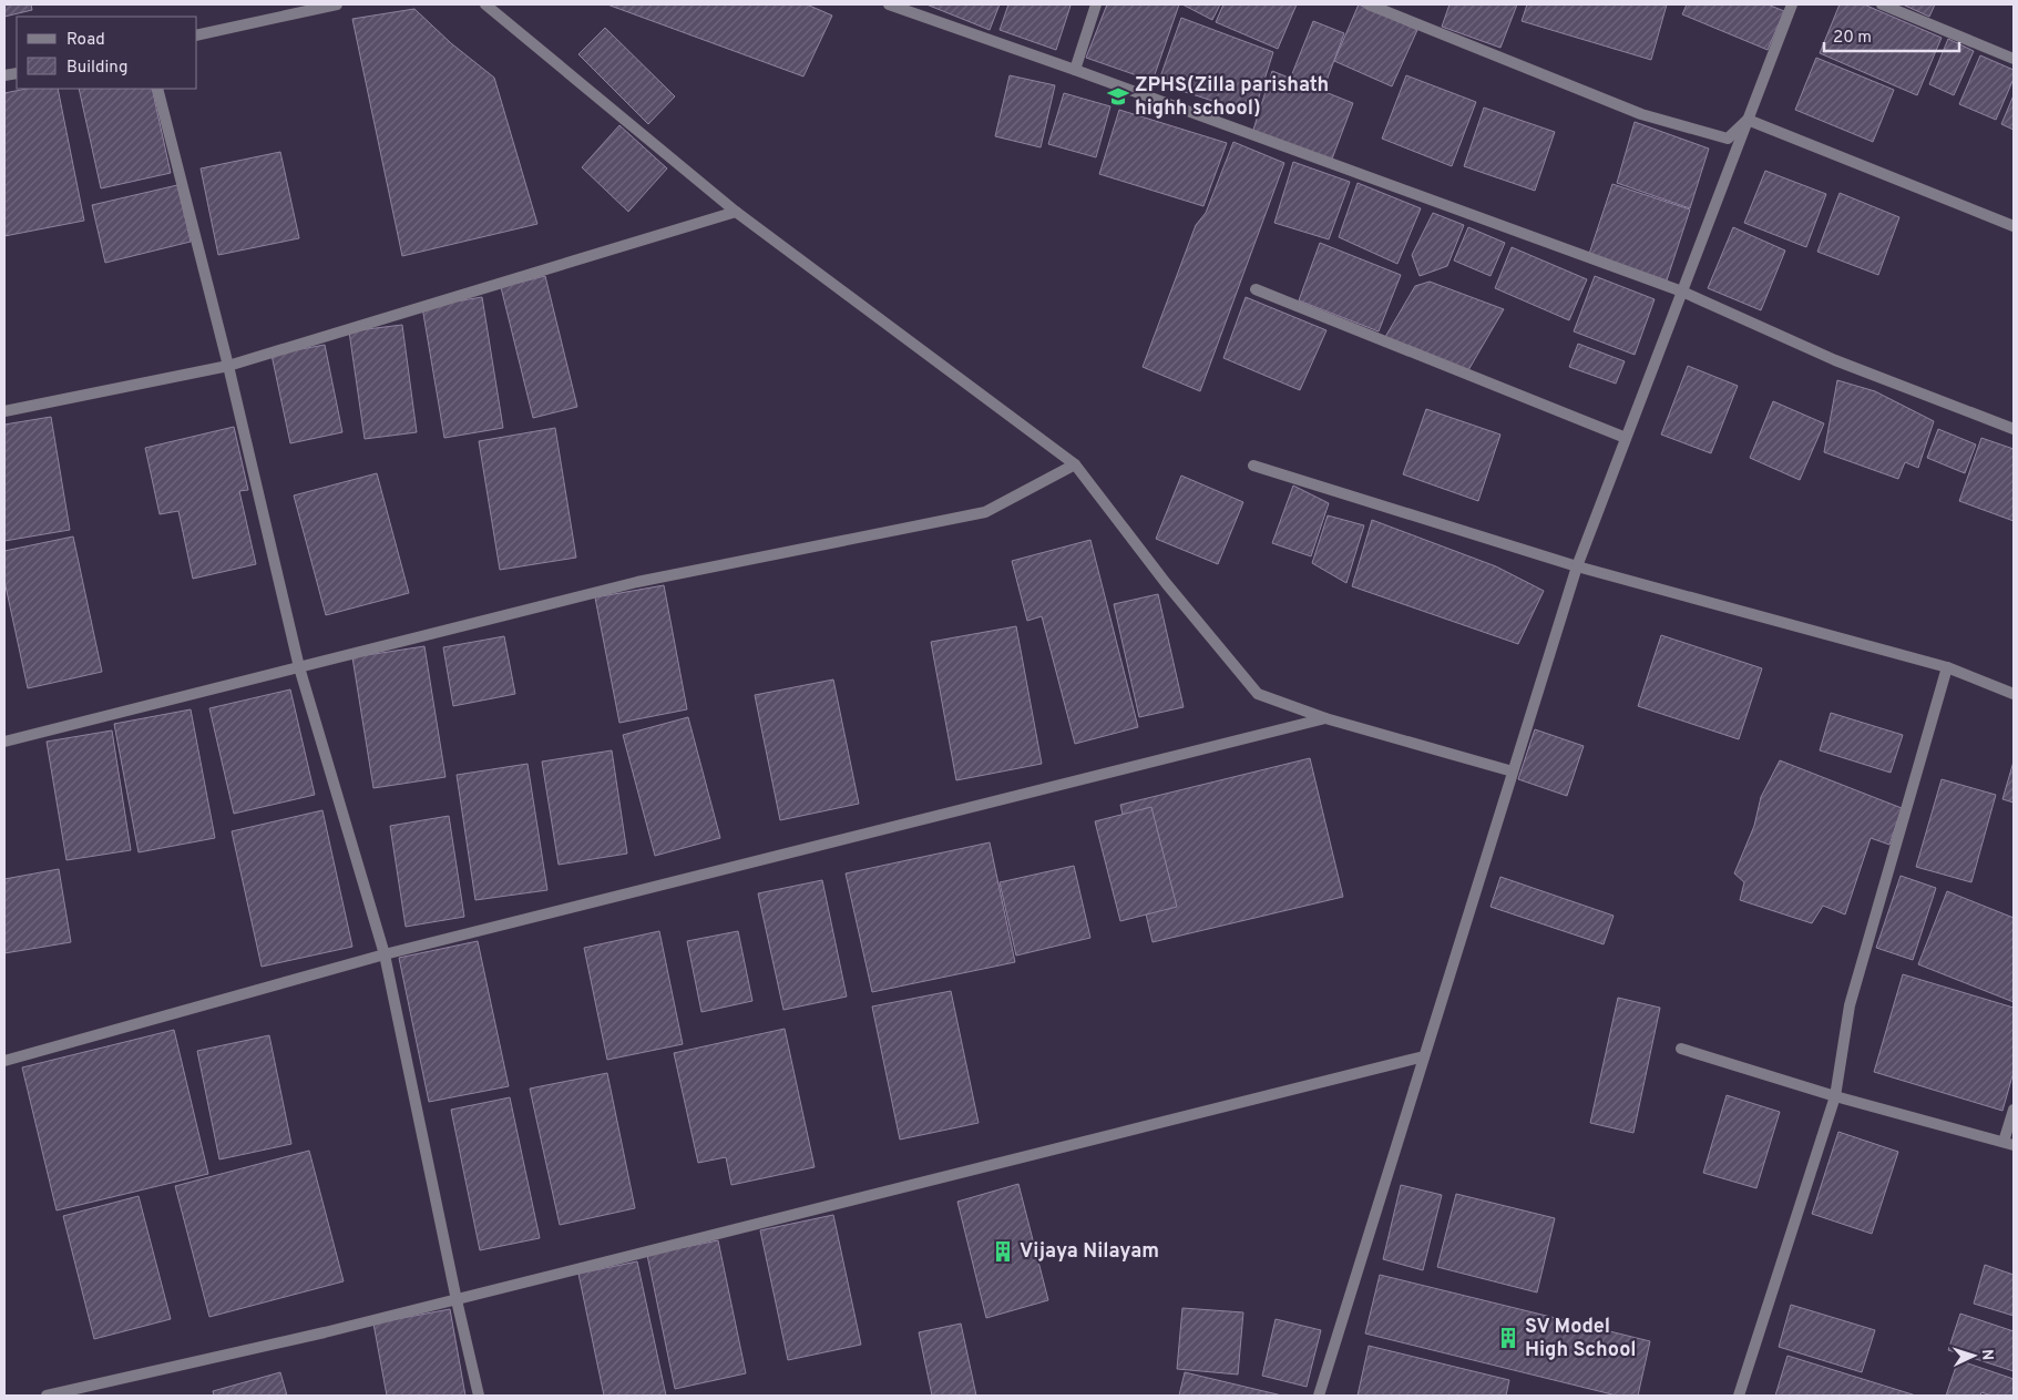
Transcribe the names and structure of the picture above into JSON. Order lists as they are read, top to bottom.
{
  "places": {
    "school or university": ["ZPHS(Zilla parishath highh school)"],
    "building": ["Vijaya Nilayam", "SV Model High School"]
  },
  "legend": ["Road", "Building"],
  "scale_bar": "20 m",
  "north": "right"
}
